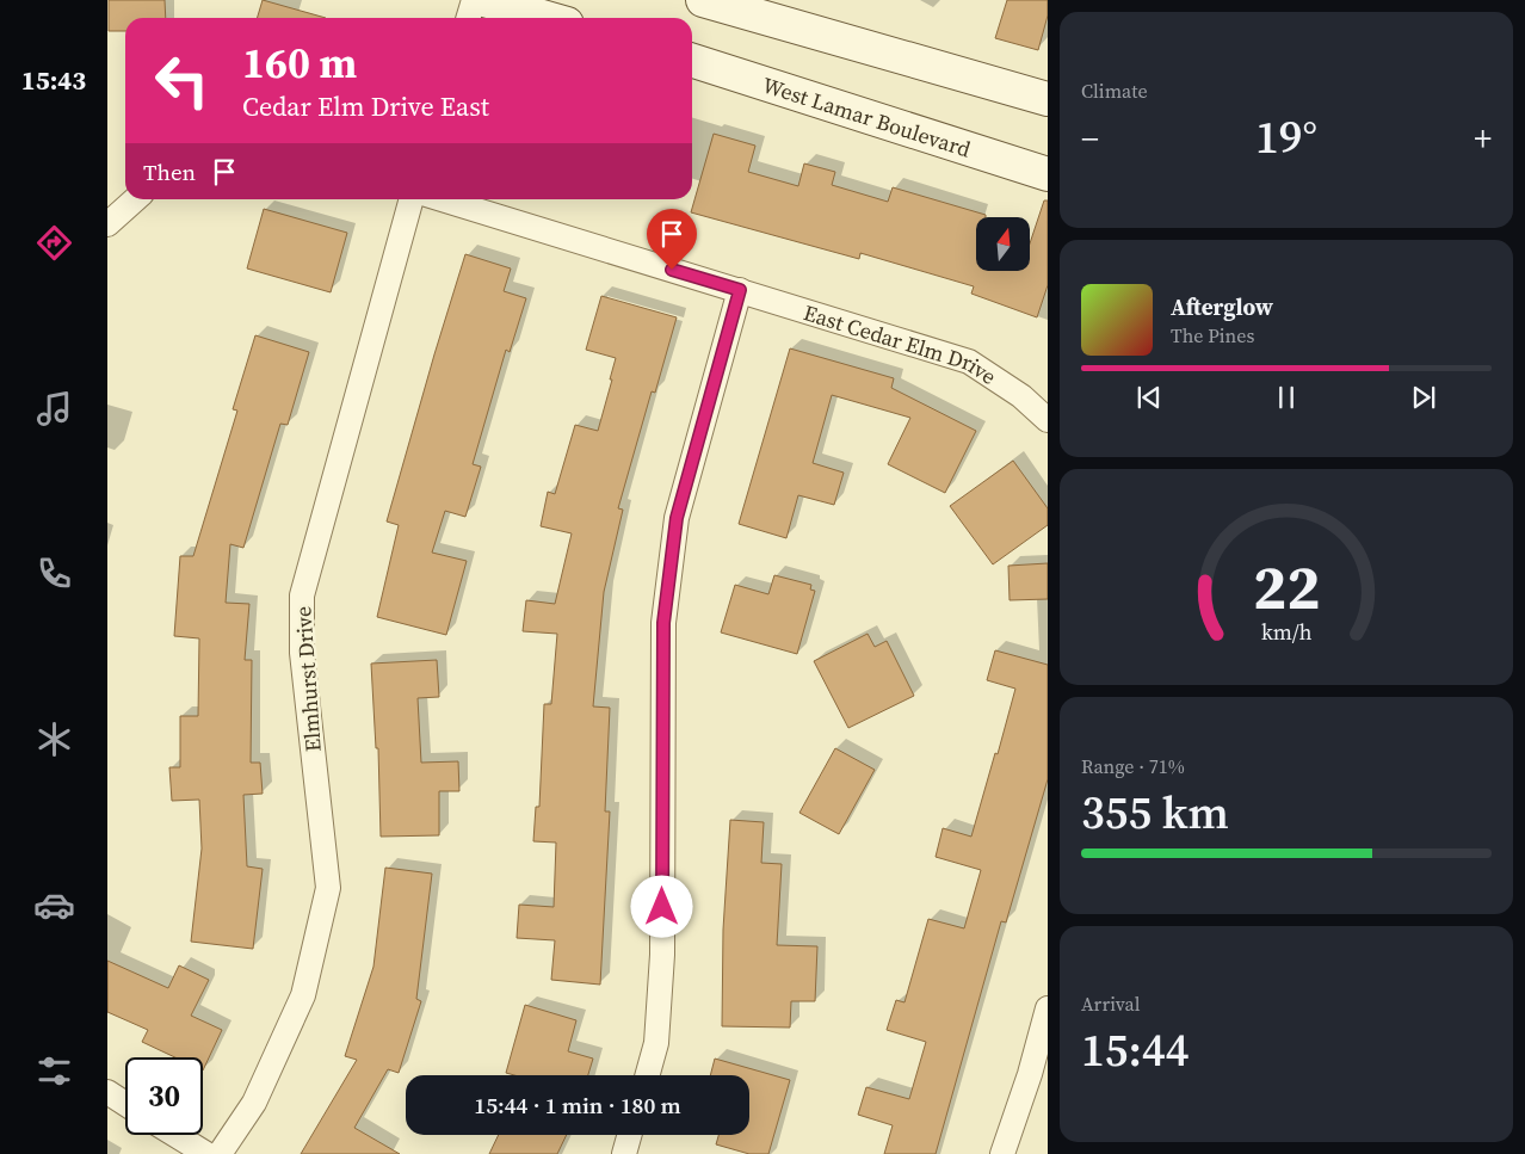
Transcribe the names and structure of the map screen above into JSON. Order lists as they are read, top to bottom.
{
  "streets": {
    "main road": ["West Lamar Boulevard"],
    "street": ["East Cedar Elm Drive", "Elmhurst Drive"]
  },
  "north": "top",
  "page": {
    "tabs": "15:43",
    "tile": [
      "Climate",
      ["Range · 71%", "355 km"],
      ["Arrival", "15:44"]
    ],
    "turn": ["160 m", "Cedar Elm Drive East"],
    "heat": ["−", "19°", "+"],
    "then": "Then",
    "song": ["Afterglow", "The Pines"],
    "limit": "30",
    "trip": "15:44 · 1 min · 180 m",
    "gauge": ["22", "km/h"]
  }
}
